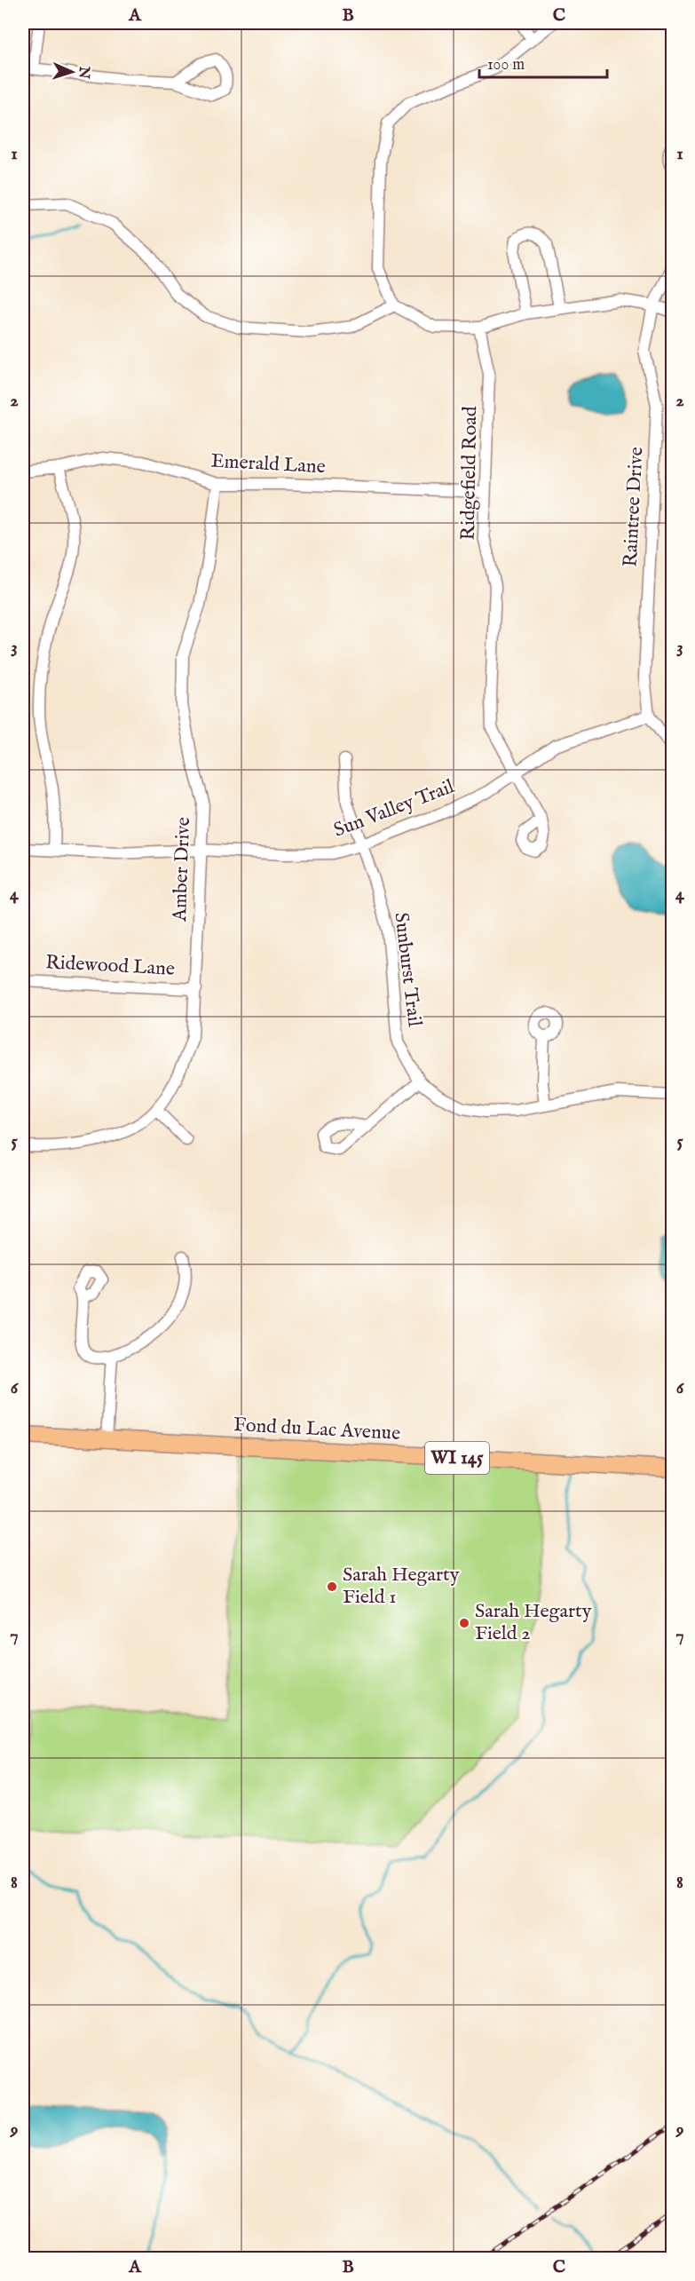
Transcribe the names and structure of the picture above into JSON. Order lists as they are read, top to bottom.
{
  "streets": {
    "main road": ["Fond du Lac Avenue", "WI 145"],
    "street": [
      "Emerald Lane",
      "Ridgefield Road",
      "Raintree Drive",
      "Sun Valley Trail",
      "Amber Drive",
      "Ridewood Lane",
      "Sunburst Trail"
    ]
  },
  "crossings": [
    ["Emerald Lane", "Ridgefield Road"],
    ["Emerald Lane", "Amber Drive"],
    ["Ridgefield Road", "Sun Valley Trail"],
    ["Raintree Drive", "Sun Valley Trail"],
    ["Sun Valley Trail", "Amber Drive"],
    ["Sun Valley Trail", "Sunburst Trail"],
    ["Amber Drive", "Ridewood Lane"]
  ],
  "places": ["Sarah Hegarty Field 1", "Sarah Hegarty Field 2"],
  "scale_bar": "100 m",
  "north": "right",
  "grid": {
    "columns": ["A", "B", "C"],
    "rows": [
      "1",
      "2",
      "3",
      "4",
      "5",
      "6",
      "7",
      "8",
      "9"
    ]
  }
}
